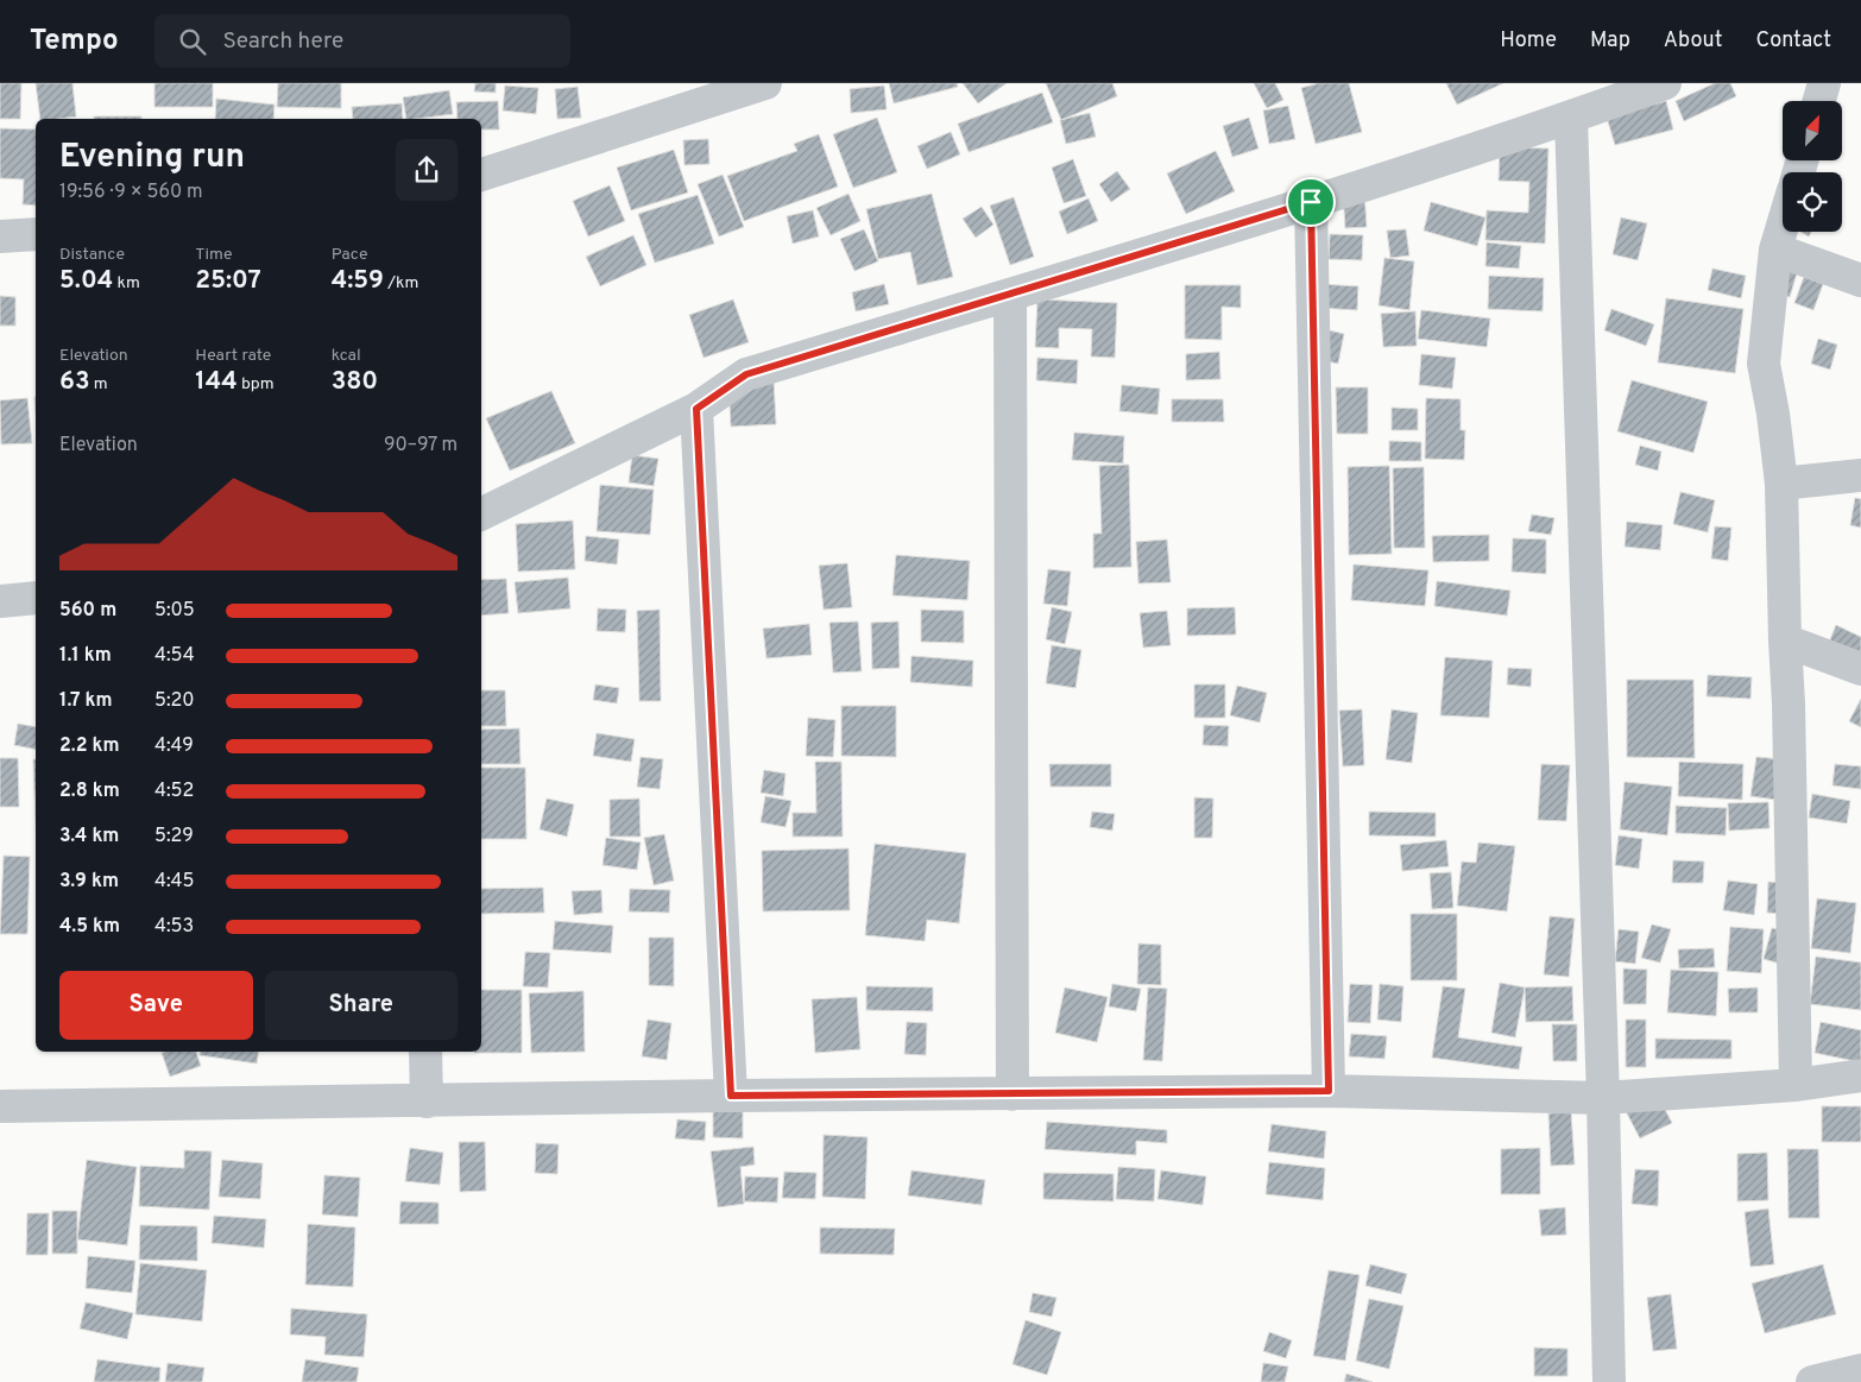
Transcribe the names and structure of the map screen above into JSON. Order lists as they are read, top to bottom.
{
  "north": "top right",
  "page": {
    "header": "Tempo",
    "search": "Search here",
    "nav": [
      "Home",
      "Map",
      "About",
      "Contact"
    ],
    "heading": ["Evening run", "19:56 · 9 × 560 m"],
    "stats": [
      ["Distance", "5.04 km"],
      ["Time", "25:07"],
      ["Pace", "4:59 /km"],
      ["Elevation", "63 m"],
      ["Heart rate", "144 bpm"],
      ["kcal", "380"]
    ],
    "chart": ["Elevation", "90–97 m"],
    "list": [
      {
        "name": "560 m",
        "note": "5:05"
      },
      {
        "name": "1.1 km",
        "note": "4:54"
      },
      {
        "name": "1.7 km",
        "note": "5:20"
      },
      {
        "name": "2.2 km",
        "note": "4:49"
      },
      {
        "name": "2.8 km",
        "note": "4:52"
      },
      {
        "name": "3.4 km",
        "note": "5:29"
      },
      {
        "name": "3.9 km",
        "note": "4:45"
      },
      {
        "name": "4.5 km",
        "note": "4:53"
      }
    ],
    "buttons": ["Save", "Share"]
  }
}
